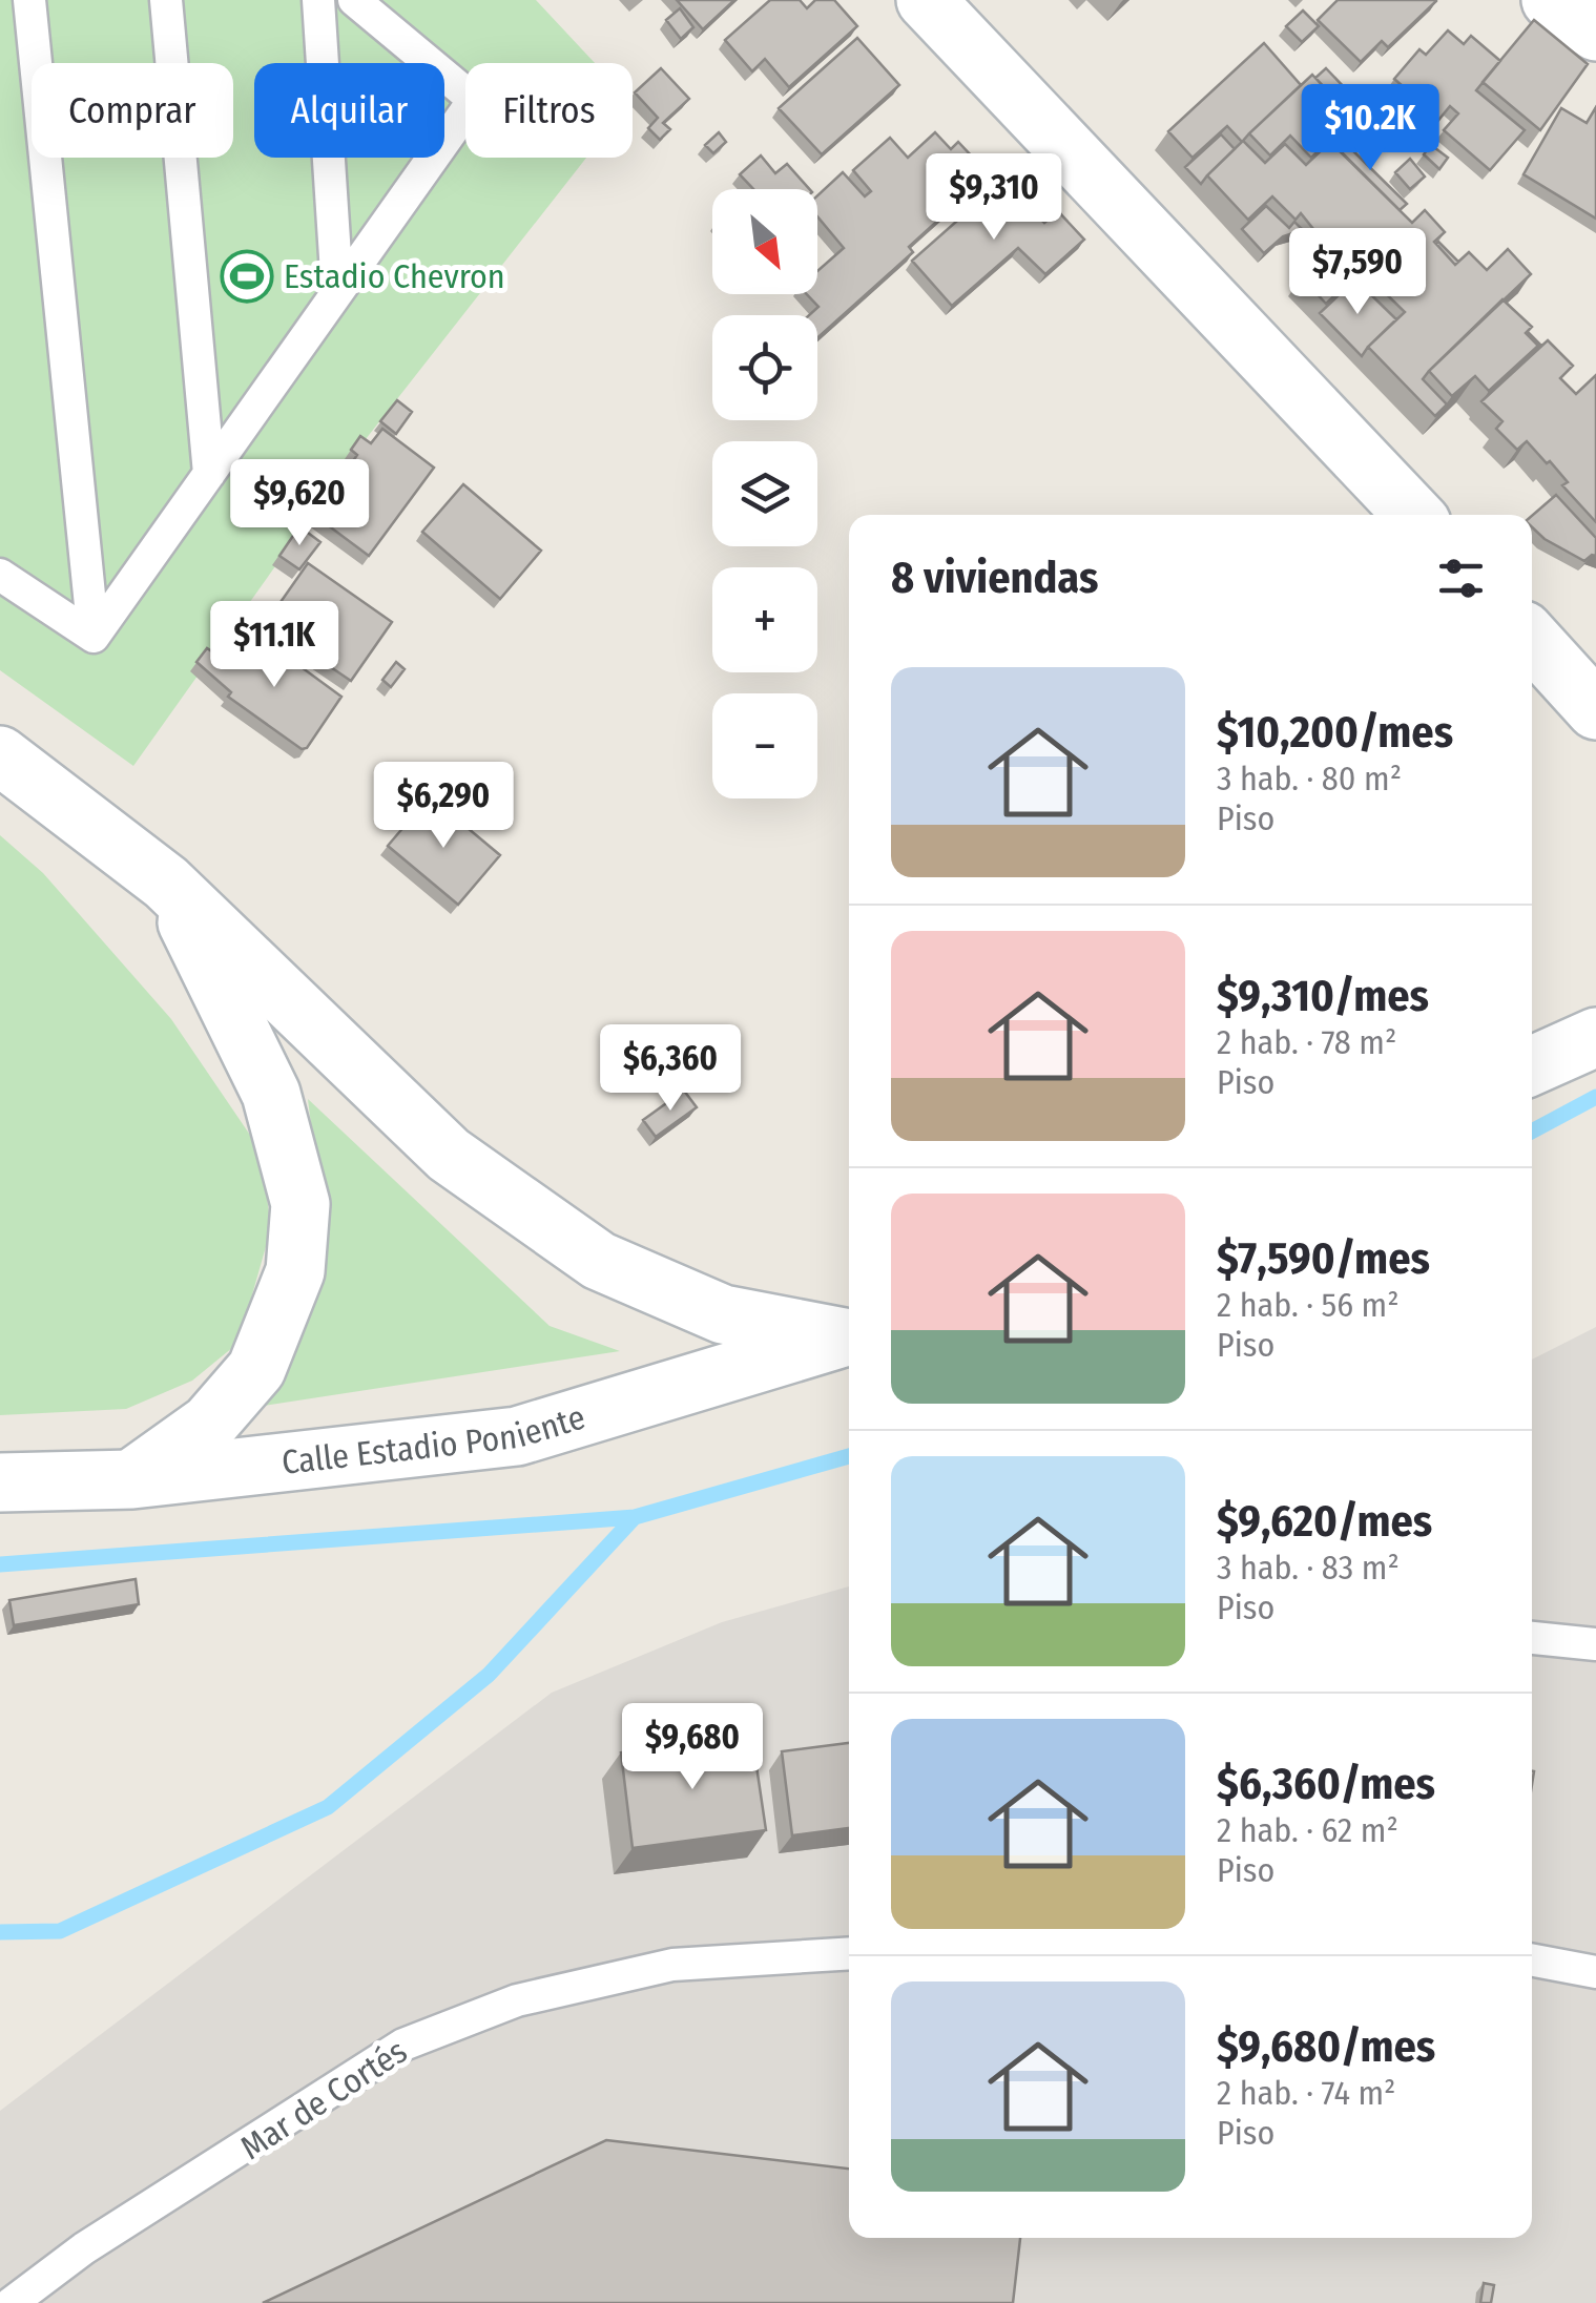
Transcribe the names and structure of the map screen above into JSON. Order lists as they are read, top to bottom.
{
  "streets": {
    "street": ["Calle Estadio Poniente"],
    "lane": ["Mar de Cortés"]
  },
  "places": {
    "sports": ["Estadio Chevron"]
  },
  "north": "bottom right",
  "page": {
    "chip": ["Comprar", "Alquilar", "Filtros"],
    "price": [
      "$10.2K",
      "$9,310",
      "$7,590",
      "$9,620",
      "$11.1K",
      "$6,290",
      "$6,360",
      "$9,680"
    ],
    "map_buttons": ["+", "−"],
    "heading": "8 viviendas",
    "list": [
      {
        "name": "$10,200/mes",
        "note": "3 hab. · 80 m² · Piso"
      },
      {
        "name": "$9,310/mes",
        "note": "2 hab. · 78 m² · Piso"
      },
      {
        "name": "$7,590/mes",
        "note": "2 hab. · 56 m² · Piso"
      },
      {
        "name": "$9,620/mes",
        "note": "3 hab. · 83 m² · Piso"
      },
      {
        "name": "$6,360/mes",
        "note": "2 hab. · 62 m² · Piso"
      },
      {
        "name": "$9,680/mes",
        "note": "2 hab. · 74 m² · Piso"
      }
    ]
  }
}
